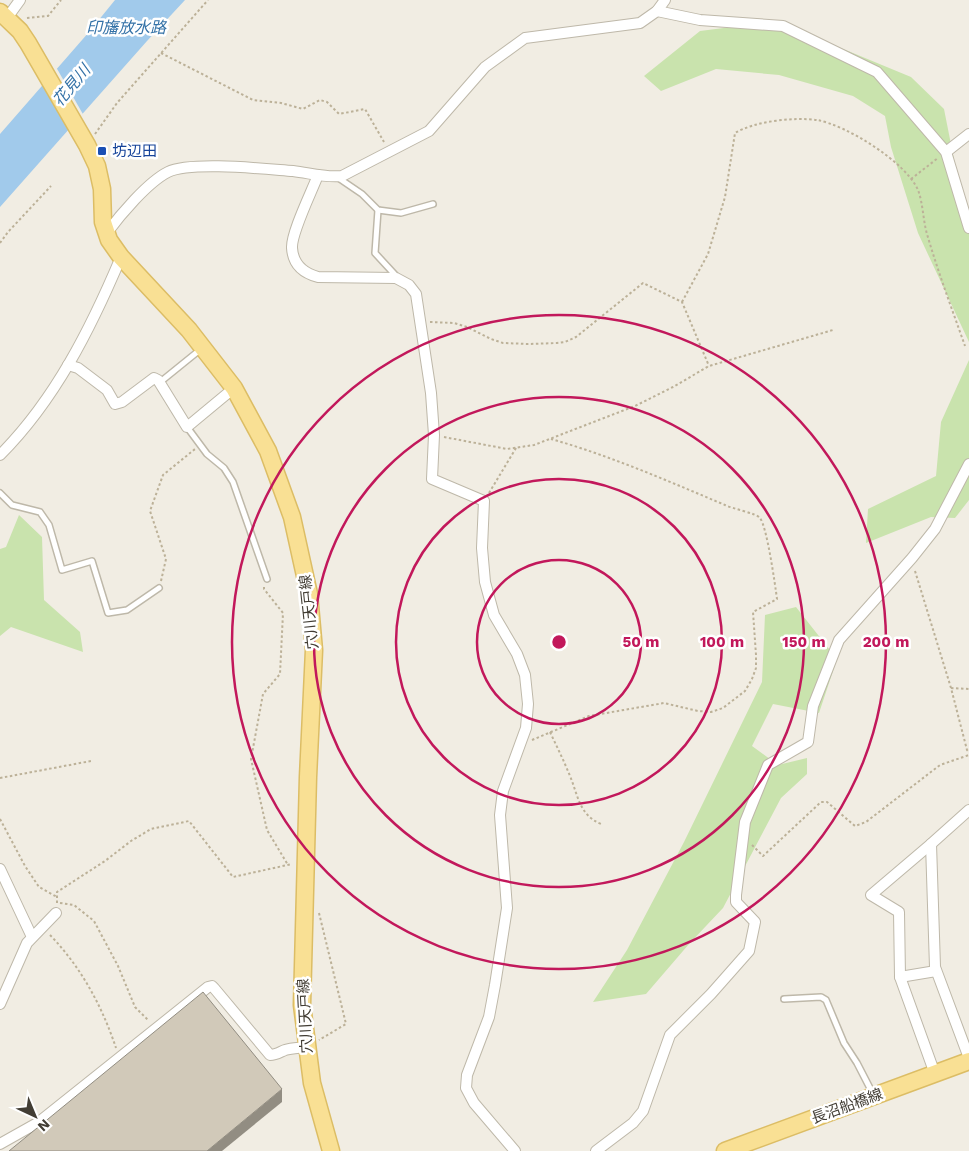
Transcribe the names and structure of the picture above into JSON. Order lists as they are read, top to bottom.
{
  "streets": {
    "main road": ["穴川天戸線", "長沼船橋線"]
  },
  "water": ["印旛放水路", "花見川"],
  "places": {
    "transit": ["坊辺田"]
  },
  "north": "bottom right",
  "rings": [
    "50 m",
    "100 m",
    "150 m",
    "200 m"
  ]
}
